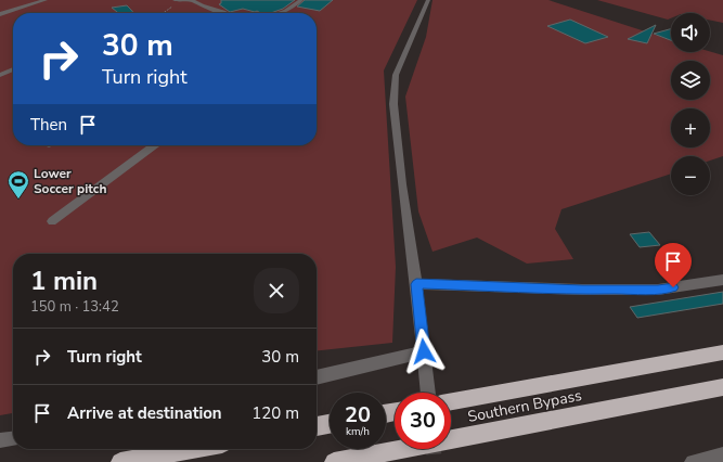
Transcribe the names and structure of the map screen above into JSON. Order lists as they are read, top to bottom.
{
  "streets": {
    "highway": ["Southern Bypass"]
  },
  "places": {
    "sports": ["Lower Soccer pitch"]
  },
  "page": {
    "map_buttons": ["+", "−"],
    "turn": ["30 m", "Turn right"],
    "then": "Then",
    "heading": ["1 min", "150 m · 13:42"],
    "list": [
      {
        "name": "Turn right",
        "value": "30 m"
      },
      {
        "name": "Arrive at destination",
        "value": "120 m"
      }
    ],
    "speed": "20 km/h",
    "limit": "30"
  }
}
